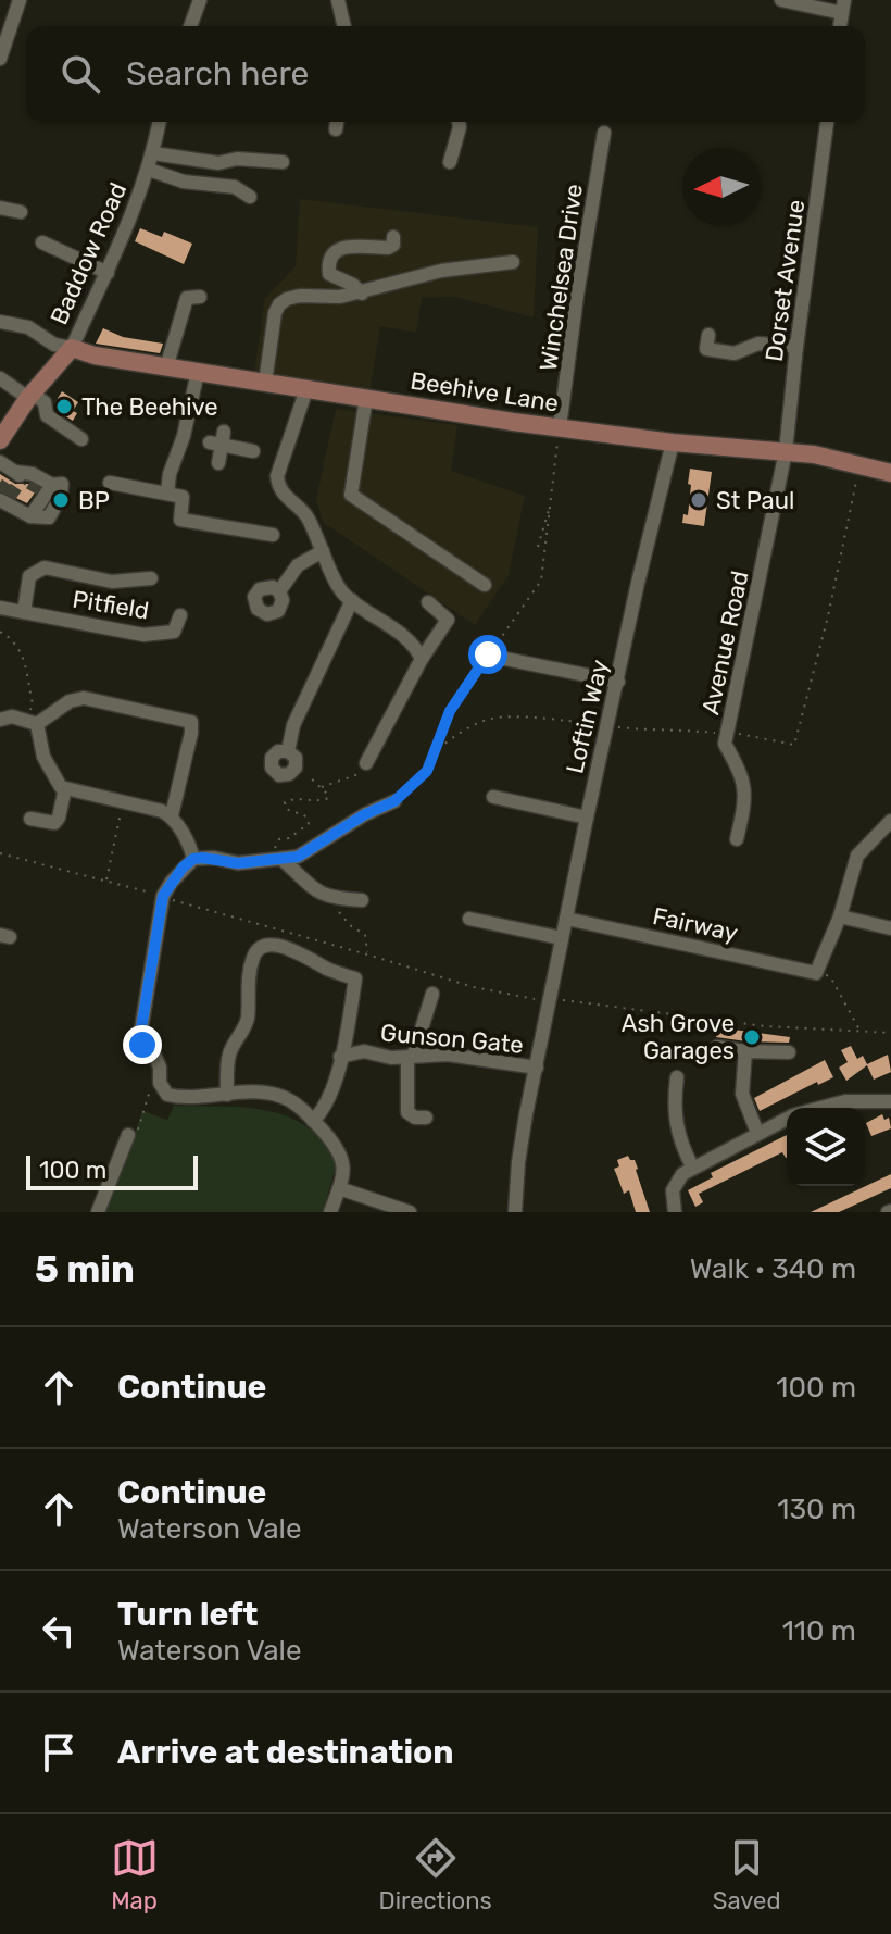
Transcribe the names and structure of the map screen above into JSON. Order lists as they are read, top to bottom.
{
  "streets": {
    "main road": ["Baddow Road", "Beehive Lane"],
    "street": [
      "Winchelsea Drive",
      "Dorset Avenue",
      "Pitfield",
      "Avenue Road",
      "Loftin Way",
      "Fairway",
      "Gunson Gate"
    ]
  },
  "crossings": [
    ["Baddow Road", "Beehive Lane"],
    ["Winchelsea Drive", "Beehive Lane"],
    ["Dorset Avenue", "Beehive Lane"],
    ["Dorset Avenue", "Avenue Road"],
    ["Beehive Lane", "Avenue Road"],
    ["Beehive Lane", "Loftin Way"],
    ["Loftin Way", "Fairway"],
    ["Loftin Way", "Gunson Gate"]
  ],
  "places": [
    "The Beehive",
    "BP",
    "St Paul",
    "Ash Grove Garages"
  ],
  "scale_bar": "100 m",
  "north": "left",
  "page": {
    "search": "Search here",
    "scale": "100 m",
    "heading": ["5 min", "Walk · 340 m"],
    "list": [
      ["Continue", "100 m"],
      ["Continue", "Waterson Vale", "130 m"],
      ["Turn left", "Waterson Vale", "110 m"],
      "Arrive at destination"
    ],
    "nav": ["Map", "Directions", "Saved"]
  }
}
